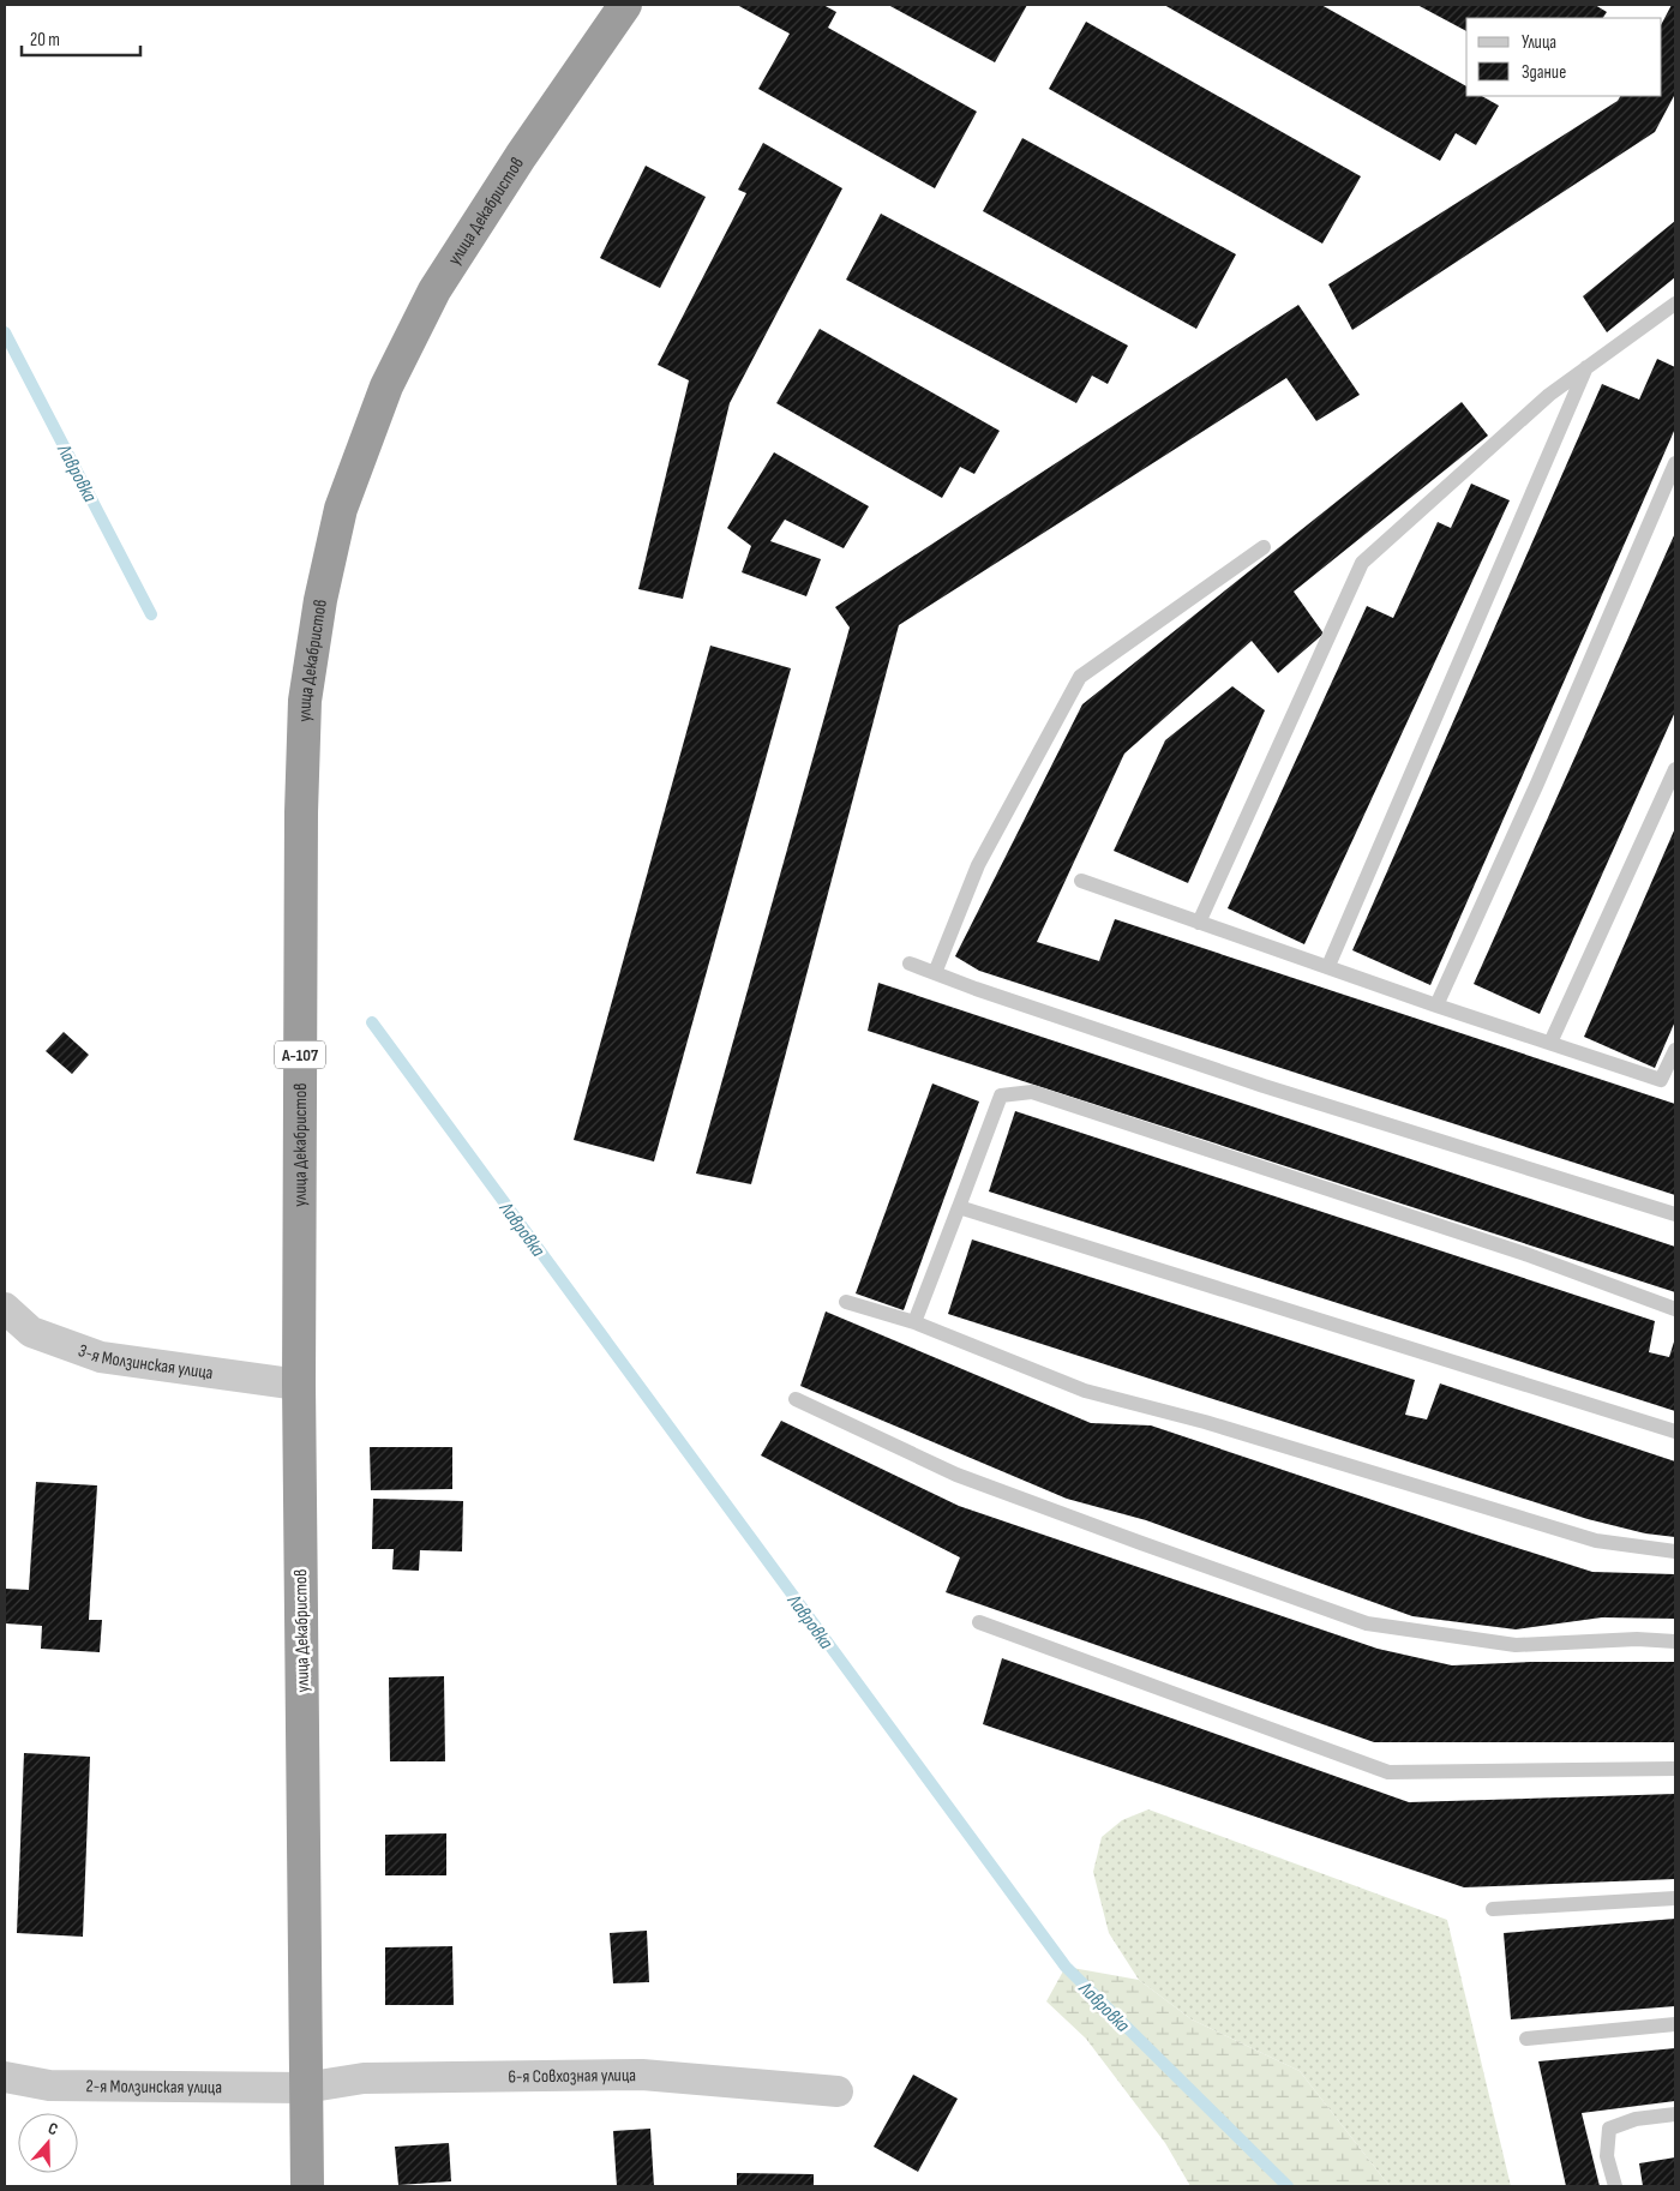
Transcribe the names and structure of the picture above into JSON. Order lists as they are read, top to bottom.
{
  "streets": {
    "highway": ["улица Декабристов", "А-107"],
    "street": ["3-я Молзинская улица", "6-я Совхозная улица", "2-я Молзинская улица"]
  },
  "crossings": [
    ["улица Декабристов", "3-я Молзинская улица"],
    ["улица Декабристов", "6-я Совхозная улица"],
    ["улица Декабристов", "2-я Молзинская улица"],
    ["6-я Совхозная улица", "2-я Молзинская улица"]
  ],
  "water": ["Лавровка"],
  "legend": ["Улица", "Здание"],
  "scale_bar": "20 m",
  "north": "top"
}
